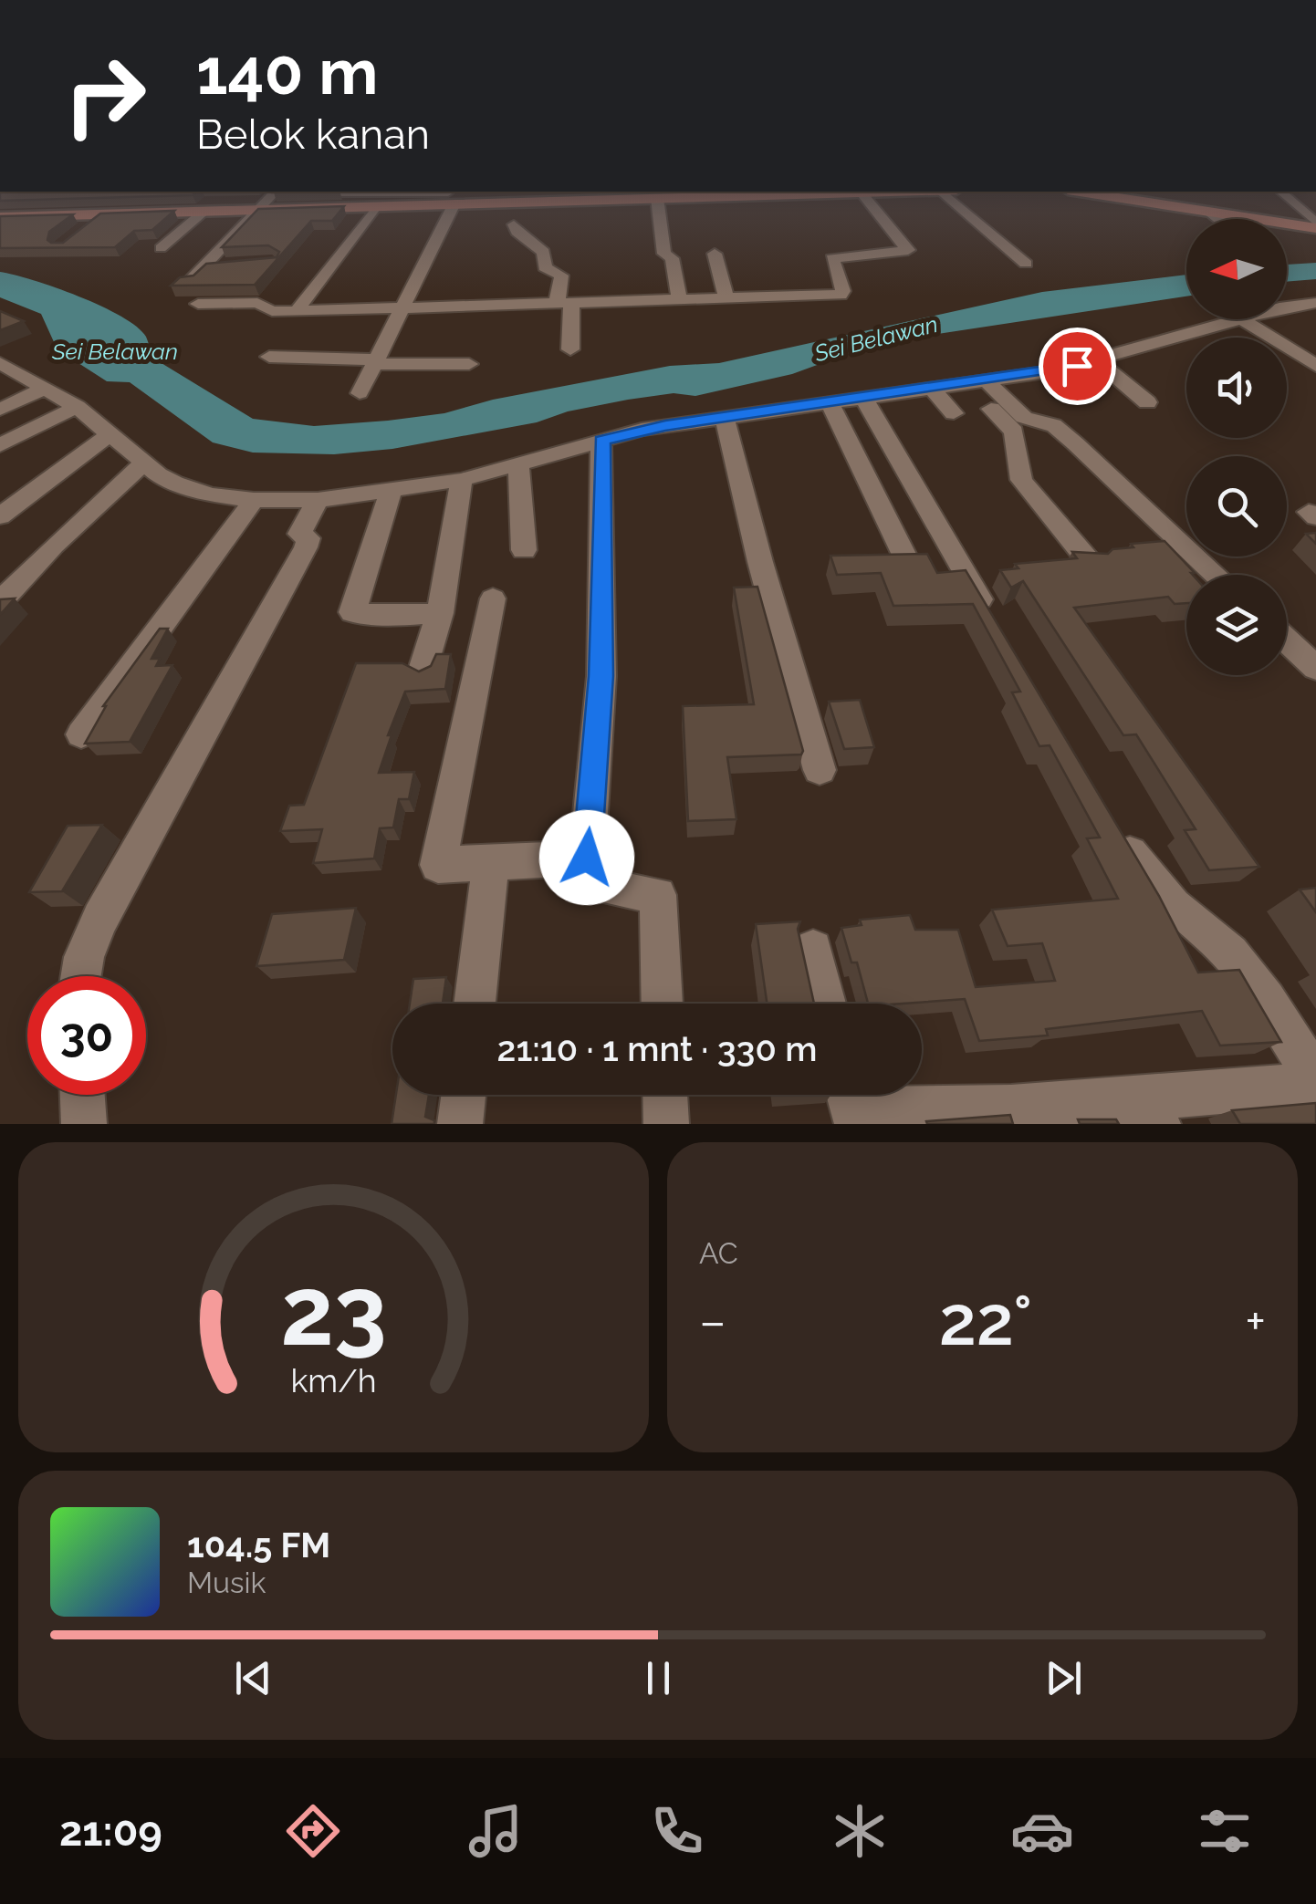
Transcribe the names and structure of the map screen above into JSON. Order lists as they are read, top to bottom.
{
  "water": ["Sei Belawan"],
  "north": "left",
  "page": {
    "turn": ["140 m", "Belok kanan"],
    "limit": "30",
    "trip": "21:10 · 1 mnt · 330 m",
    "tile": "AC",
    "heat": ["−", "22°", "+"],
    "song": ["104.5 FM", "Musik"],
    "tabs": "21:09",
    "gauge": ["23", "km/h"]
  }
}
